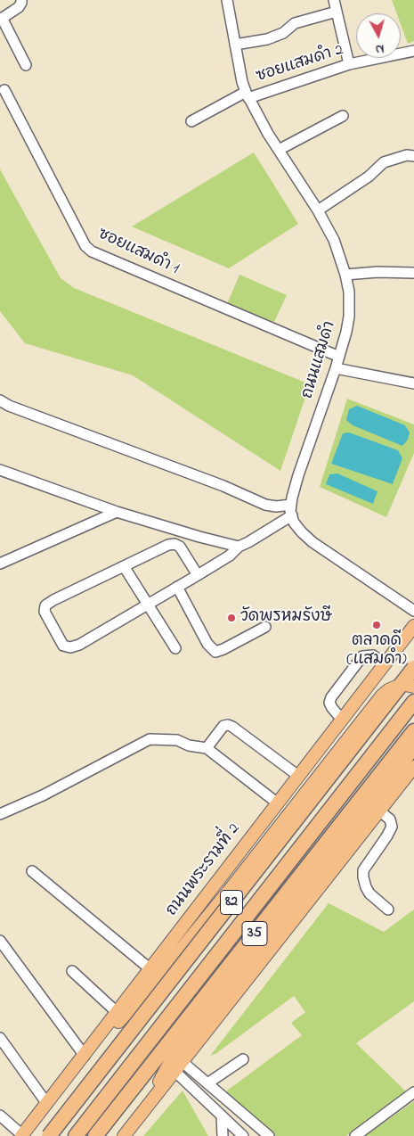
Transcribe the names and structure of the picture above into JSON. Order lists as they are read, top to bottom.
{
  "streets": {
    "highway": ["82", "35"],
    "main road": ["ถนนพระรามที่ 2"],
    "street": ["ซอยแสมดำ 2", "ซอยแสมดำ 1", "ถนนแสมดำ"]
  },
  "crossings": [
    ["ซอยแสมดำ 2", "ถนนแสมดำ"],
    ["ซอยแสมดำ 1", "ถนนแสมดำ"]
  ],
  "places": ["วัดพรหมรังษี", "ตลาดดี (แสมดำ)"],
  "north": "bottom"
}
